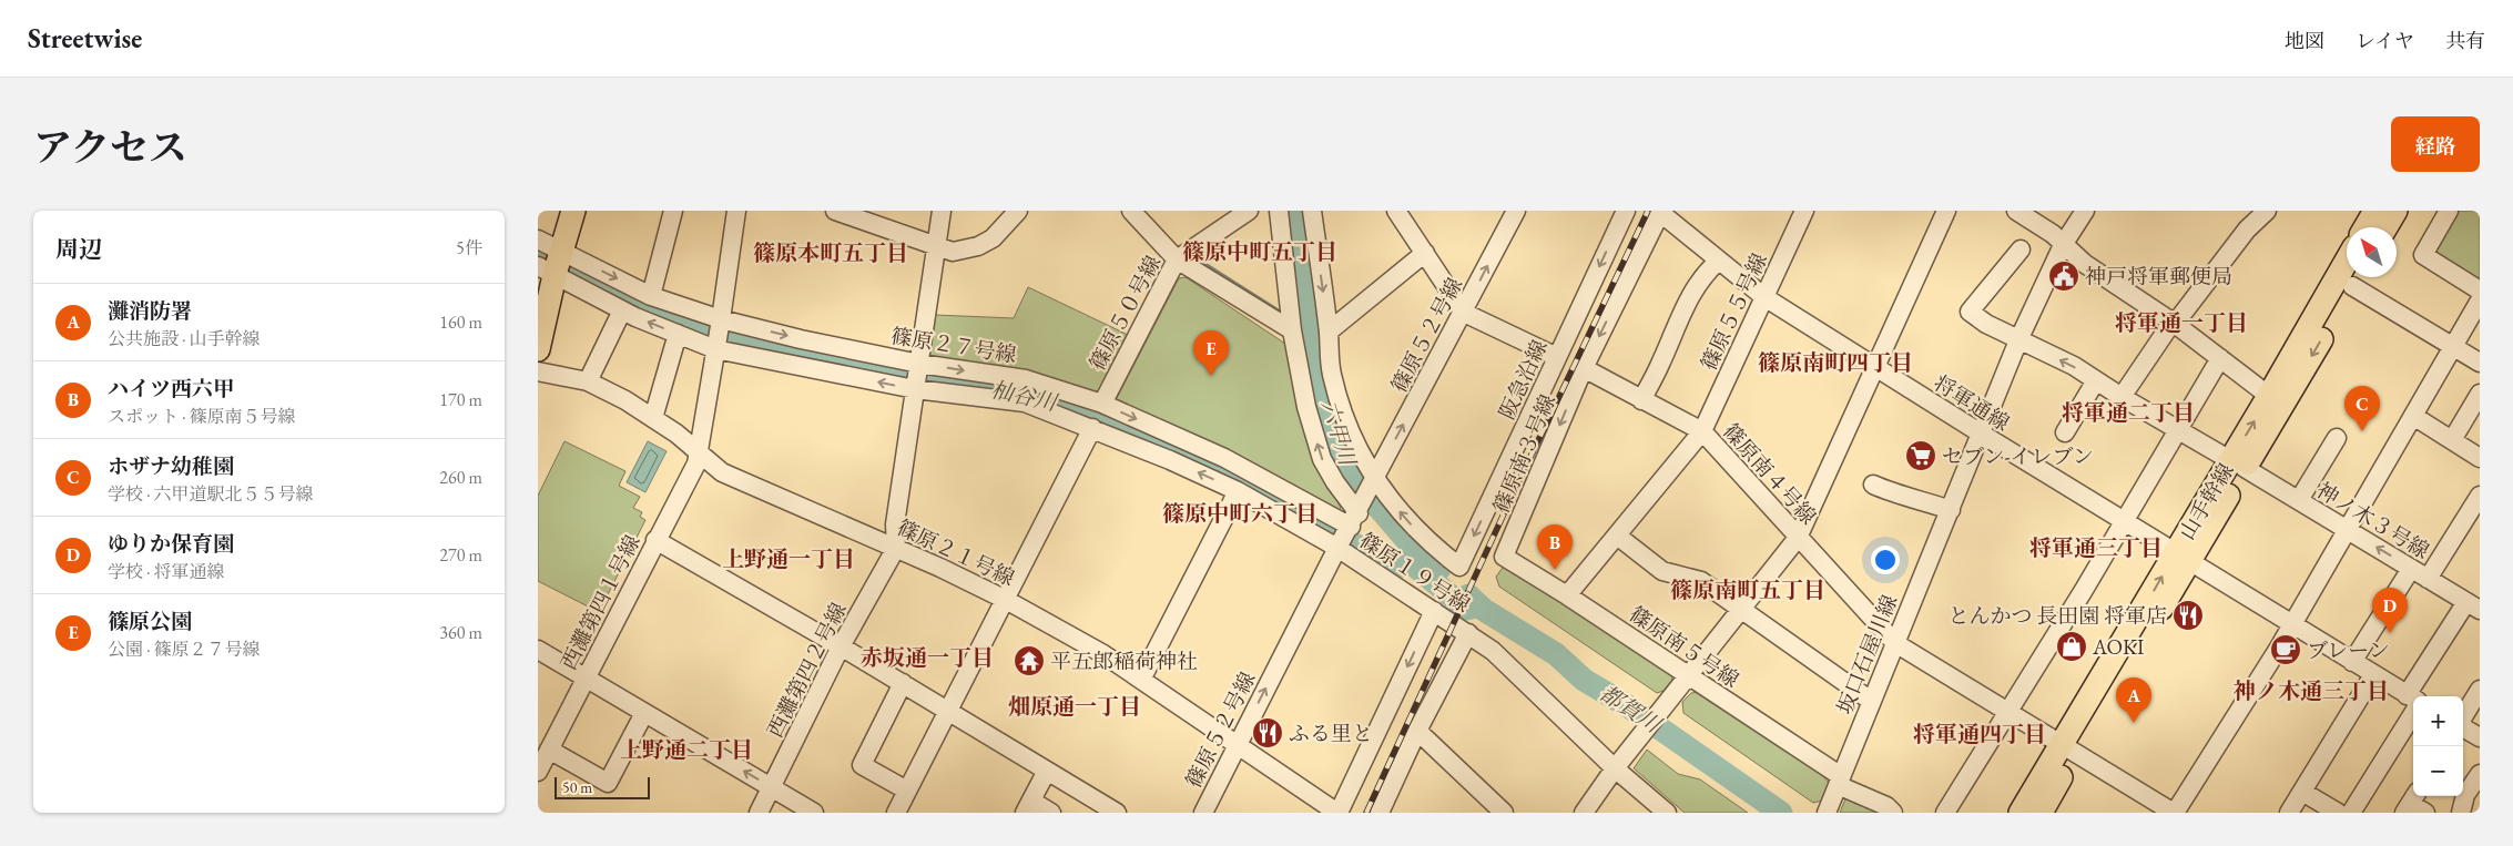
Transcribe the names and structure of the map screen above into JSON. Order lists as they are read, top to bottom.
{
  "streets": {
    "main road": ["山手幹線"],
    "street": [
      "篠原５５号線",
      "篠原５０号線",
      "篠原５２号線",
      "篠原２７号線",
      "阪急沿線",
      "将軍通線",
      "篠原南３号線",
      "篠原南４号線",
      "神ノ木３号線",
      "篠原２１号線",
      "篠原１９号線",
      "西灘第四１号線",
      "篠原南５号線",
      "坂口石屋川線",
      "西灘第四２号線"
    ]
  },
  "crossings": [
    ["篠原５５号線", "将軍通線"],
    ["篠原５５号線", "篠原南４号線"],
    ["篠原５５号線", "篠原南５号線"],
    ["篠原５０号線", "篠原２７号線"],
    ["篠原５２号線", "篠原２７号線"],
    ["篠原５２号線", "阪急沿線"],
    ["篠原５２号線", "篠原２１号線"],
    ["篠原５２号線", "篠原１９号線"],
    ["篠原２７号線", "篠原１９号線"],
    ["篠原２７号線", "西灘第四１号線"],
    ["将軍通線", "篠原南３号線"],
    ["将軍通線", "山手幹線"],
    ["将軍通線", "坂口石屋川線"],
    ["篠原南３号線", "篠原南４号線"],
    ["篠原南３号線", "篠原南５号線"],
    ["篠原南４号線", "山手幹線"],
    ["篠原南４号線", "坂口石屋川線"],
    ["山手幹線", "神ノ木３号線"],
    ["神ノ木３号線", "坂口石屋川線"],
    ["篠原２１号線", "西灘第四１号線"],
    ["篠原２１号線", "西灘第四２号線"],
    ["篠原南５号線", "坂口石屋川線"]
  ],
  "districts": [
    "篠原中町五丁目",
    "篠原本町五丁目",
    "将軍通一丁目",
    "篠原南町四丁目",
    "将軍通二丁目",
    "篠原中町六丁目",
    "将軍通三丁目",
    "上野通一丁目",
    "篠原南町五丁目",
    "赤坂通一丁目",
    "神ノ木通三丁目",
    "畑原通一丁目",
    "将軍通四丁目",
    "上野通二丁目"
  ],
  "water": ["杣谷川", "六甲川", "都賀川"],
  "places": {
    "public building": ["神戸将軍郵便局"],
    "supermarket": ["セブン-イレブン"],
    "restaurant": ["とんかつ 長田園 将軍店", "ふる里と"],
    "shop": ["AOKI"],
    "cafe": ["ブレーン"],
    "temple": ["平五郎稲荷神社"]
  },
  "scale_bar": "50 m",
  "north": "top left",
  "page": {
    "header": "Streetwise",
    "nav": ["地図", "レイヤ", "共有"],
    "title": "アクセス",
    "buttons": "経路",
    "heading": ["周辺", "5件"],
    "list": [
      {
        "mark": "A",
        "name": "灘消防署",
        "note": "公共施設 · 山手幹線",
        "value": "160 m"
      },
      {
        "mark": "B",
        "name": "ハイツ西六甲",
        "note": "スポット · 篠原南５号線",
        "value": "170 m"
      },
      {
        "mark": "C",
        "name": "ホザナ幼稚園",
        "note": "学校 · 六甲道駅北５５号線",
        "value": "260 m"
      },
      {
        "mark": "D",
        "name": "ゆりか保育園",
        "note": "学校 · 将軍通線",
        "value": "270 m"
      },
      {
        "mark": "E",
        "name": "篠原公園",
        "note": "公園 · 篠原２７号線",
        "value": "360 m"
      }
    ],
    "pins": [
      "E",
      "C",
      "B",
      "D",
      "A"
    ],
    "map_buttons": ["+", "−"],
    "scale": "50 m"
  }
}
